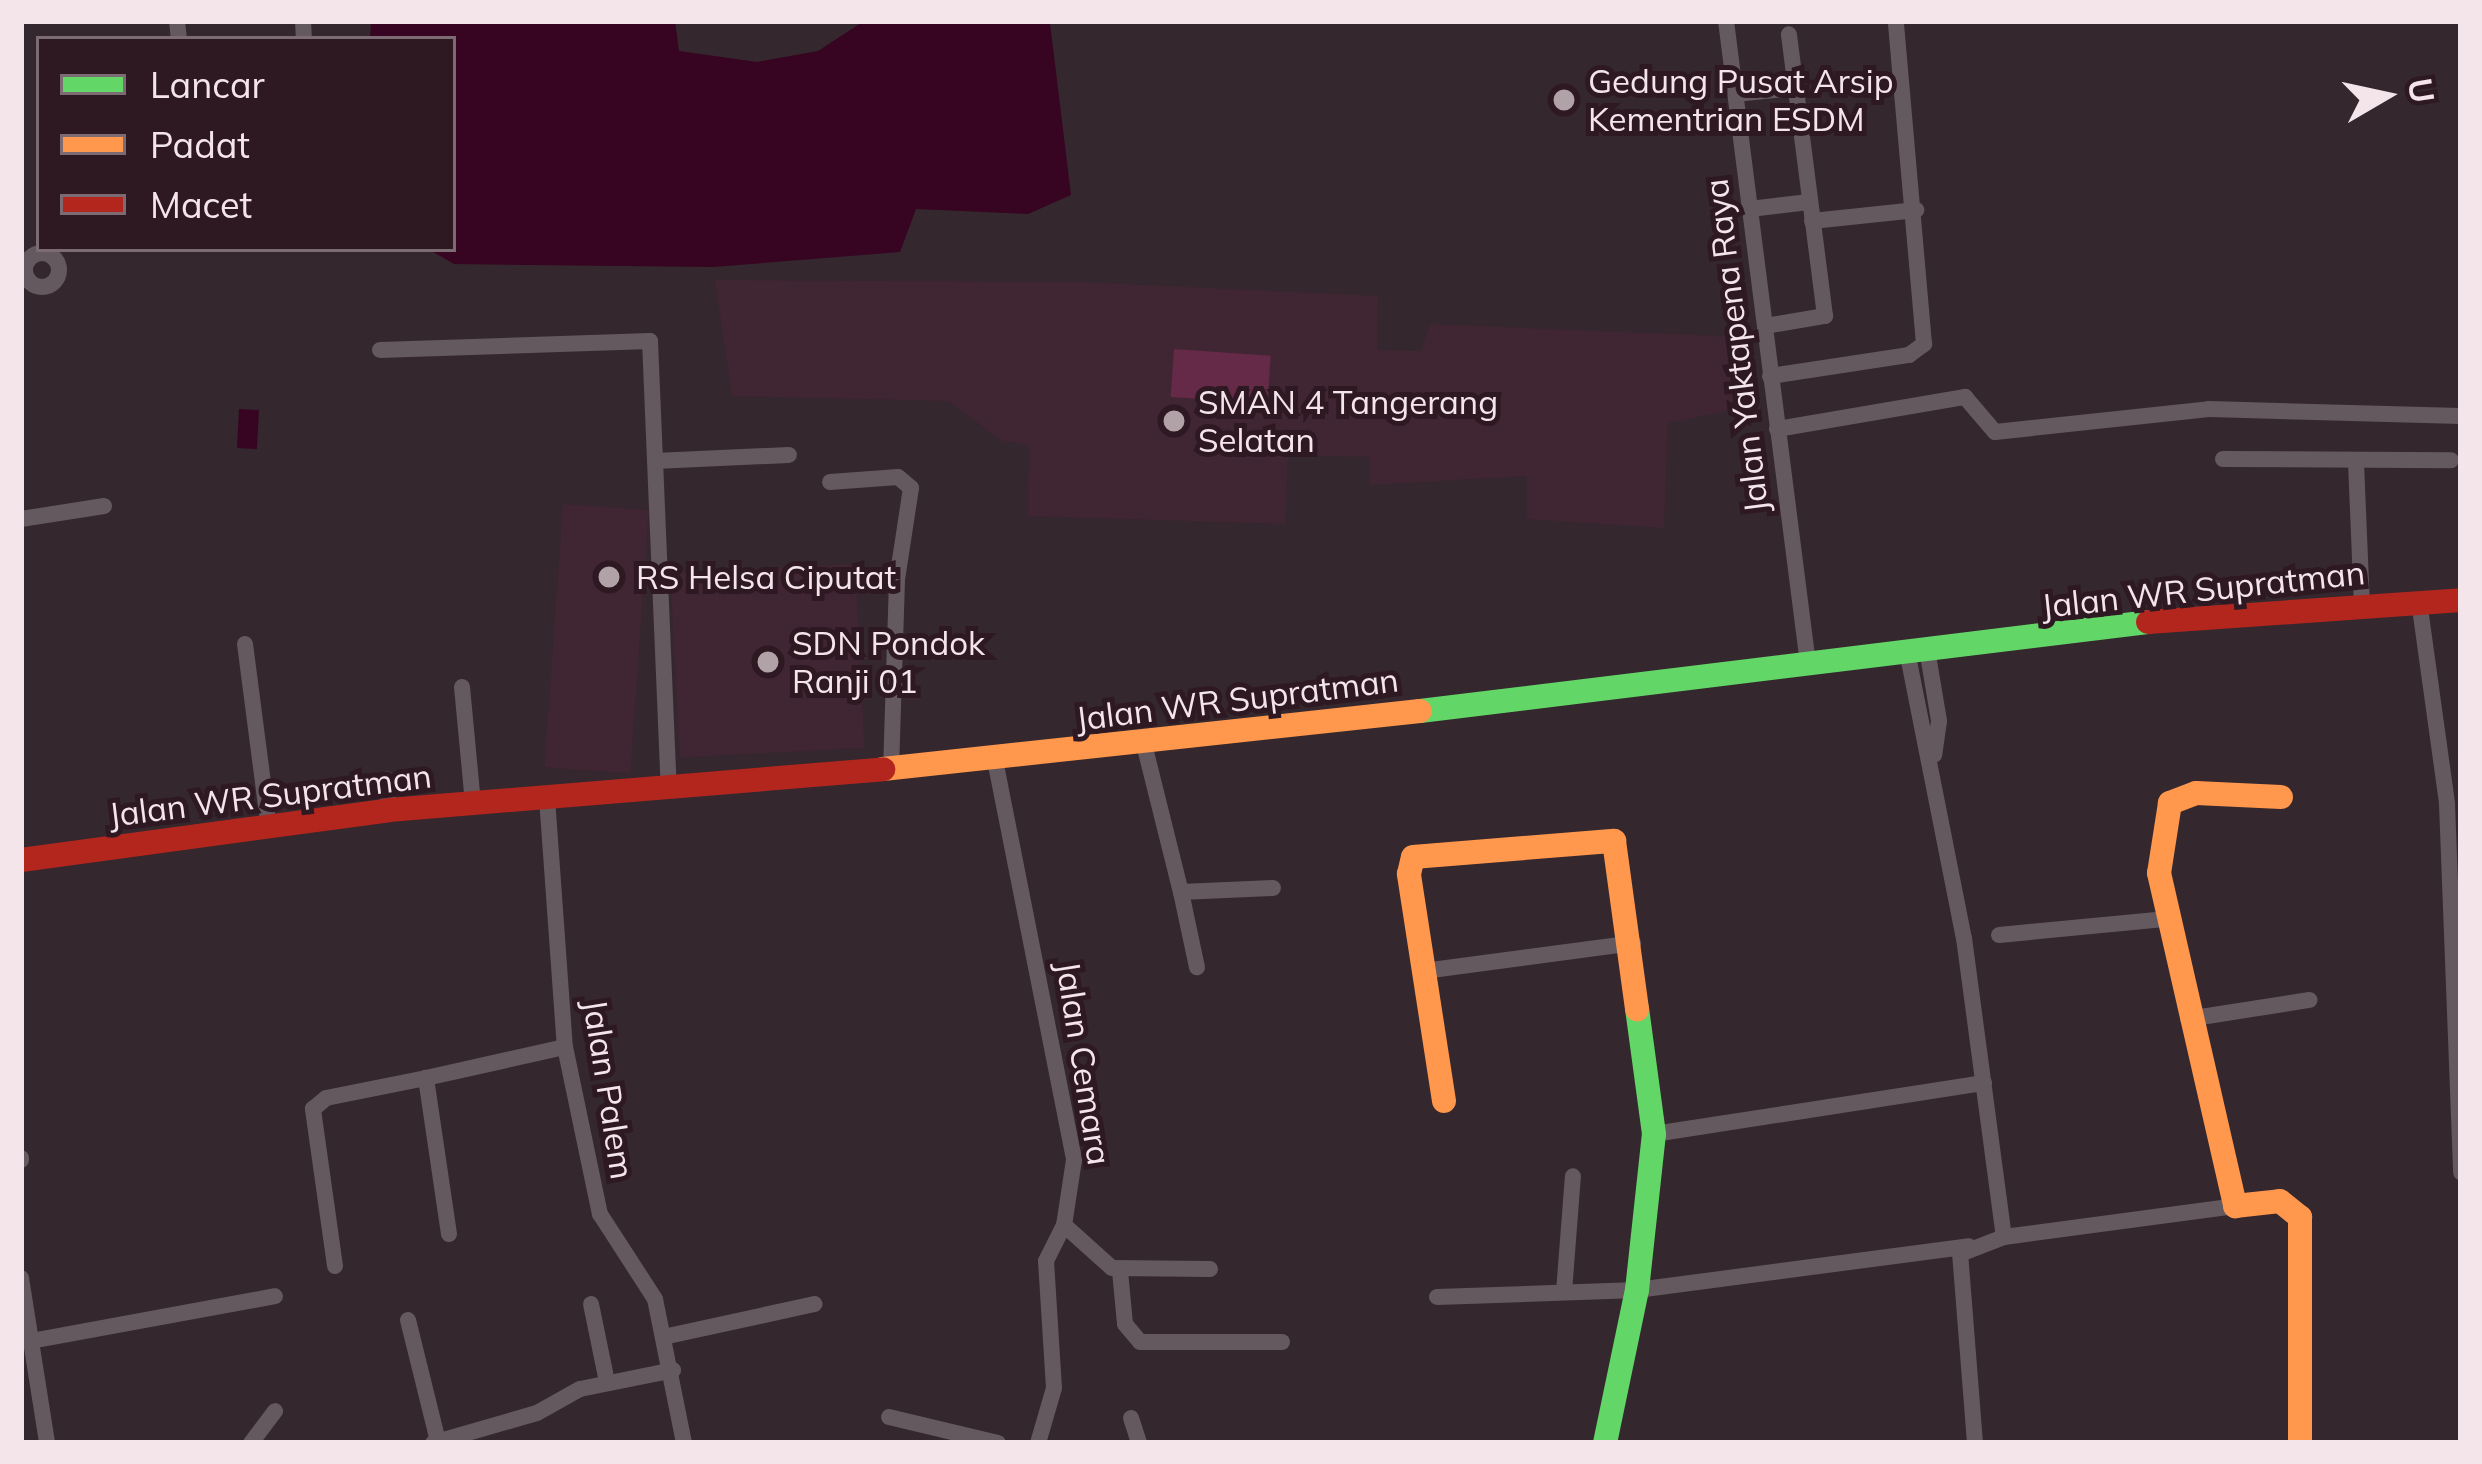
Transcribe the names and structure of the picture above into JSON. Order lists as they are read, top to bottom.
{
  "streets": {
    "street": [
      "Jalan Yaktapena Raya",
      "Jalan WR Supratman",
      "Jalan Cemara",
      "Jalan Palem"
    ]
  },
  "crossings": [
    ["Jalan Yaktapena Raya", "Jalan WR Supratman"],
    ["Jalan WR Supratman", "Jalan Cemara"],
    ["Jalan WR Supratman", "Jalan Palem"]
  ],
  "places": [
    "Gedung Pusat Arsip Kementrian ESDM",
    "SMAN 4 Tangerang Selatan",
    "RS Helsa Ciputat",
    "SDN Pondok Ranji 01"
  ],
  "legend": ["Lancar", "Padat", "Macet"],
  "north": "right"
}
